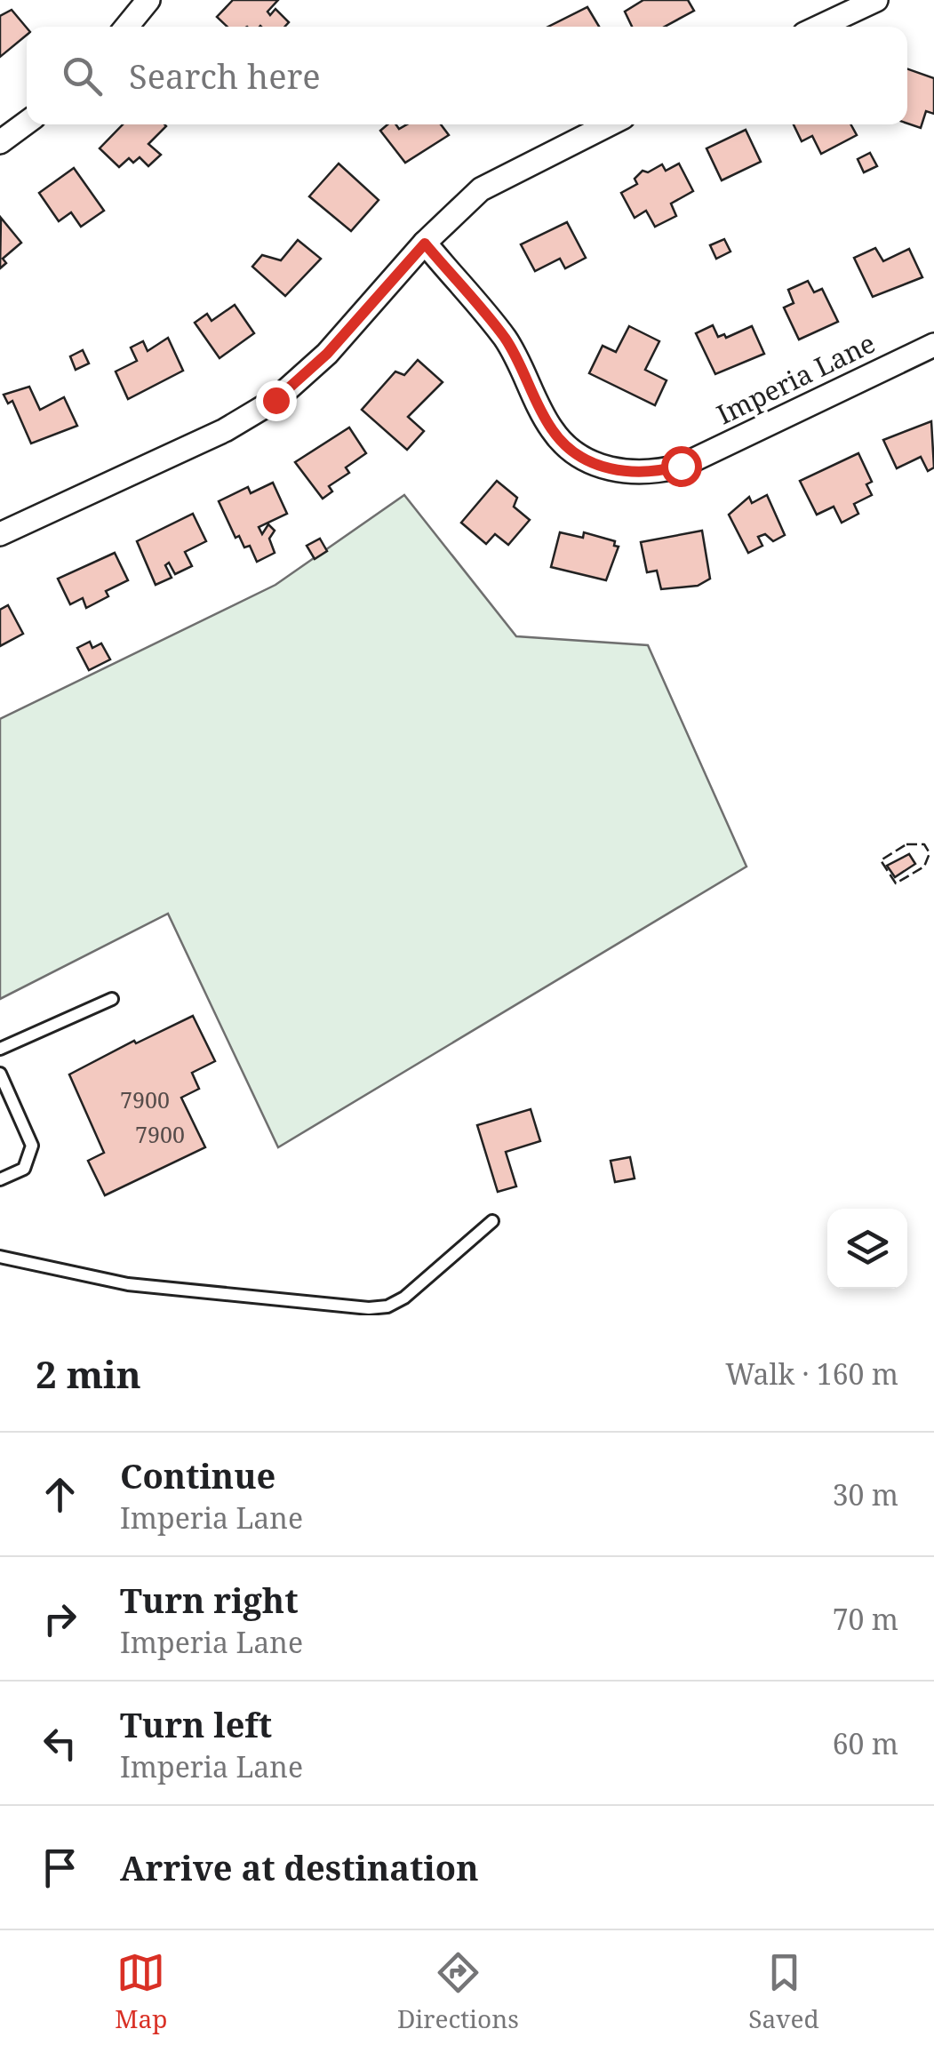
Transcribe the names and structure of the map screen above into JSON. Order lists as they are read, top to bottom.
{
  "streets": {
    "street": ["Imperia Lane"]
  },
  "house_numbers": ["7900", "7900"],
  "page": {
    "search": "Search here",
    "heading": ["2 min", "Walk · 160 m"],
    "list": [
      ["Continue", "Imperia Lane", "30 m"],
      ["Turn right", "Imperia Lane", "70 m"],
      ["Turn left", "Imperia Lane", "60 m"],
      "Arrive at destination"
    ],
    "nav": ["Map", "Directions", "Saved"]
  }
}
